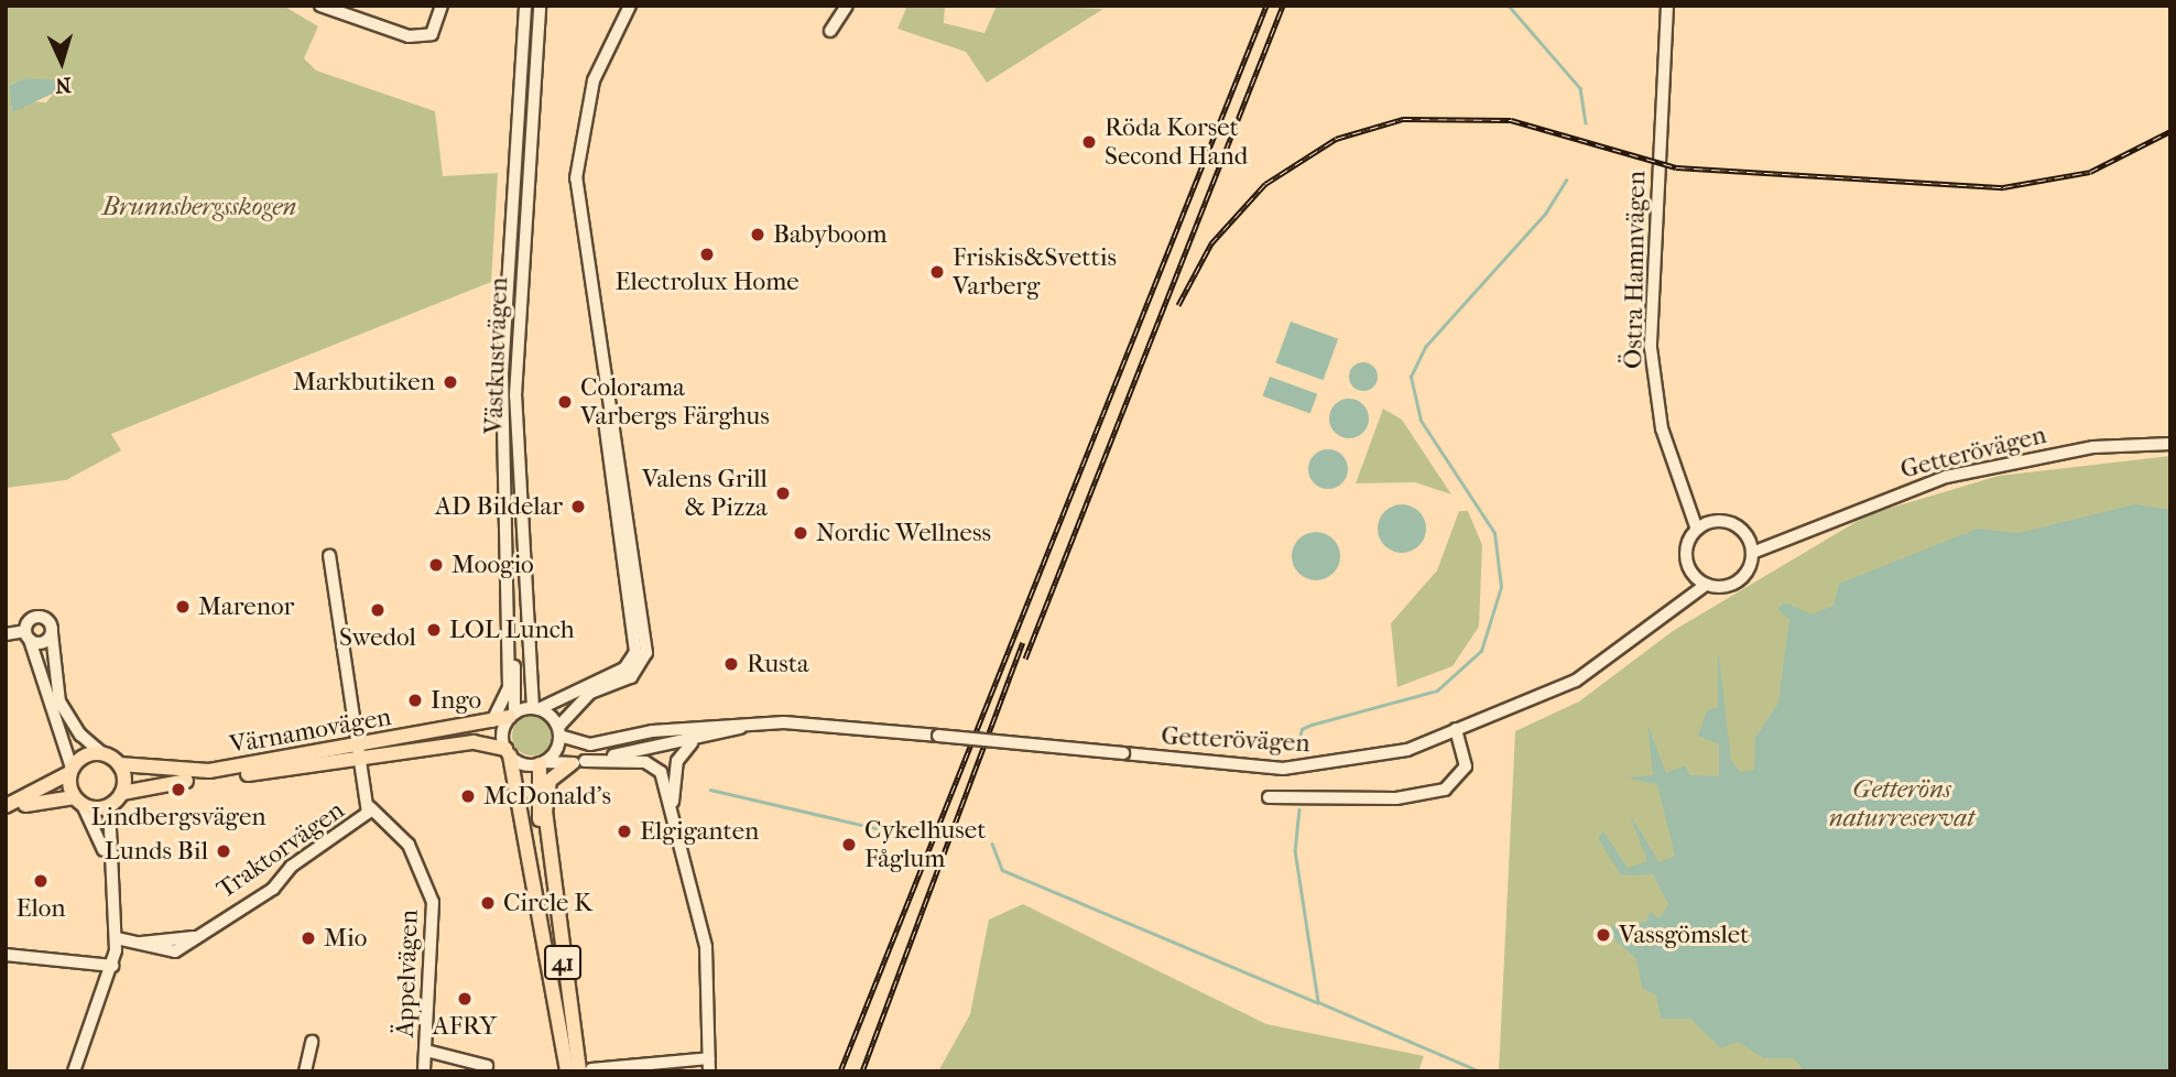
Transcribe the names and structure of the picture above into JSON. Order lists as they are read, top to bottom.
{
  "streets": {
    "main road": ["Värnamovägen", "41"],
    "street": [
      "Östra Hamnvägen",
      "Västkustvägen",
      "Getterövägen",
      "Traktorvägen",
      "Äppelvägen"
    ]
  },
  "crossings": [
    ["Östra Hamnvägen", "Getterövägen"],
    ["Västkustvägen", "Värnamovägen"],
    ["Västkustvägen", "41"],
    ["Getterövägen", "Värnamovägen"],
    ["Getterövägen", "41"],
    ["Värnamovägen", "Traktorvägen"],
    ["Värnamovägen", "41"],
    ["Traktorvägen", "Äppelvägen"]
  ],
  "parks": ["Brunnsbergsskogen", "Getteröns naturreservat"],
  "places": [
    "Röda Korset Second Hand",
    "Babyboom",
    "Electrolux Home",
    "Friskis&Svettis Varberg",
    "Markbutiken",
    "Colorama Varbergs Färghus",
    "Valens Grill & Pizza",
    "AD Bildelar",
    "Nordic Wellness",
    "Moogio",
    "Marenor",
    "Swedol",
    "LOL Lunch",
    "Rusta",
    "Ingo",
    "Lindbergsvägen",
    "McDonald's",
    "Elgiganten",
    "Cykelhuset Fåglum",
    "Lunds Bil",
    "Elon",
    "Circle K",
    "Vassgömslet",
    "Mio",
    "AFRY"
  ],
  "north": "bottom"
}
